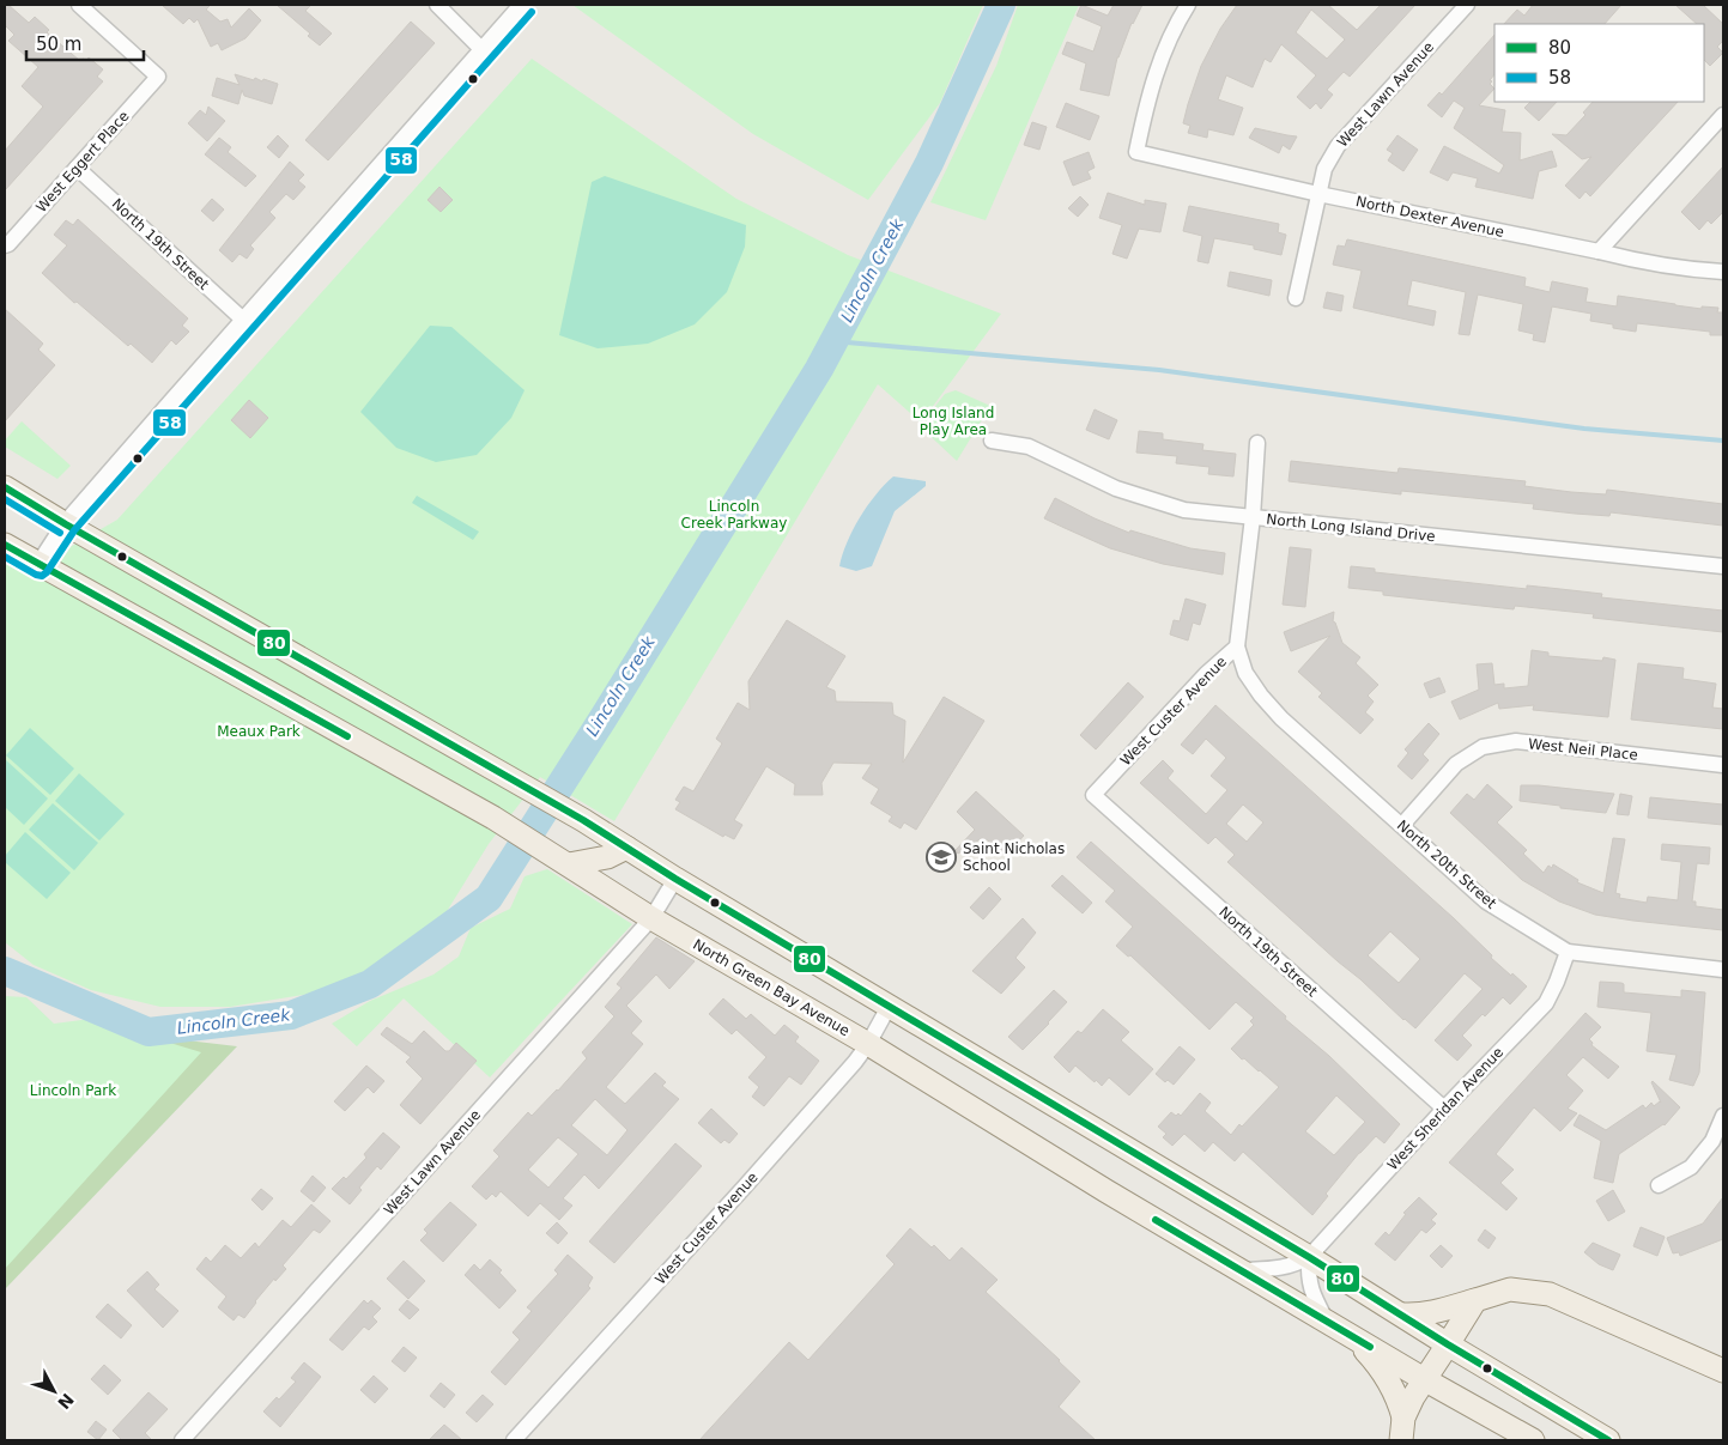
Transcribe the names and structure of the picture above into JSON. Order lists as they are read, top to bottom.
{
  "streets": {
    "main road": ["North Green Bay Avenue"],
    "street": [
      "West Lawn Avenue",
      "West Eggert Place",
      "North Dexter Avenue",
      "North 19th Street",
      "North Long Island Drive",
      "West Custer Avenue",
      "West Neil Place",
      "North 20th Street",
      "West Sheridan Avenue"
    ]
  },
  "crossings": [
    ["West Lawn Avenue", "North Dexter Avenue"],
    ["West Lawn Avenue", "North Green Bay Avenue"],
    ["West Eggert Place", "North 19th Street"],
    ["North 19th Street", "West Custer Avenue"],
    ["North 19th Street", "West Sheridan Avenue"],
    ["North Long Island Drive", "West Custer Avenue"],
    ["West Custer Avenue", "North 20th Street"],
    ["West Custer Avenue", "North Green Bay Avenue"],
    ["West Neil Place", "North 20th Street"],
    ["North 20th Street", "West Sheridan Avenue"],
    ["North Green Bay Avenue", "West Sheridan Avenue"]
  ],
  "water": ["Lincoln Creek"],
  "parks": [
    "Long Island Play Area",
    "Lincoln Creek Parkway",
    "Meaux Park",
    "Lincoln Park"
  ],
  "places": {
    "school or university": ["Saint Nicholas School"]
  },
  "lines": ["transit line 58", "transit line 80"],
  "legend": ["80", "58"],
  "scale_bar": "50 m",
  "north": "bottom right"
}
